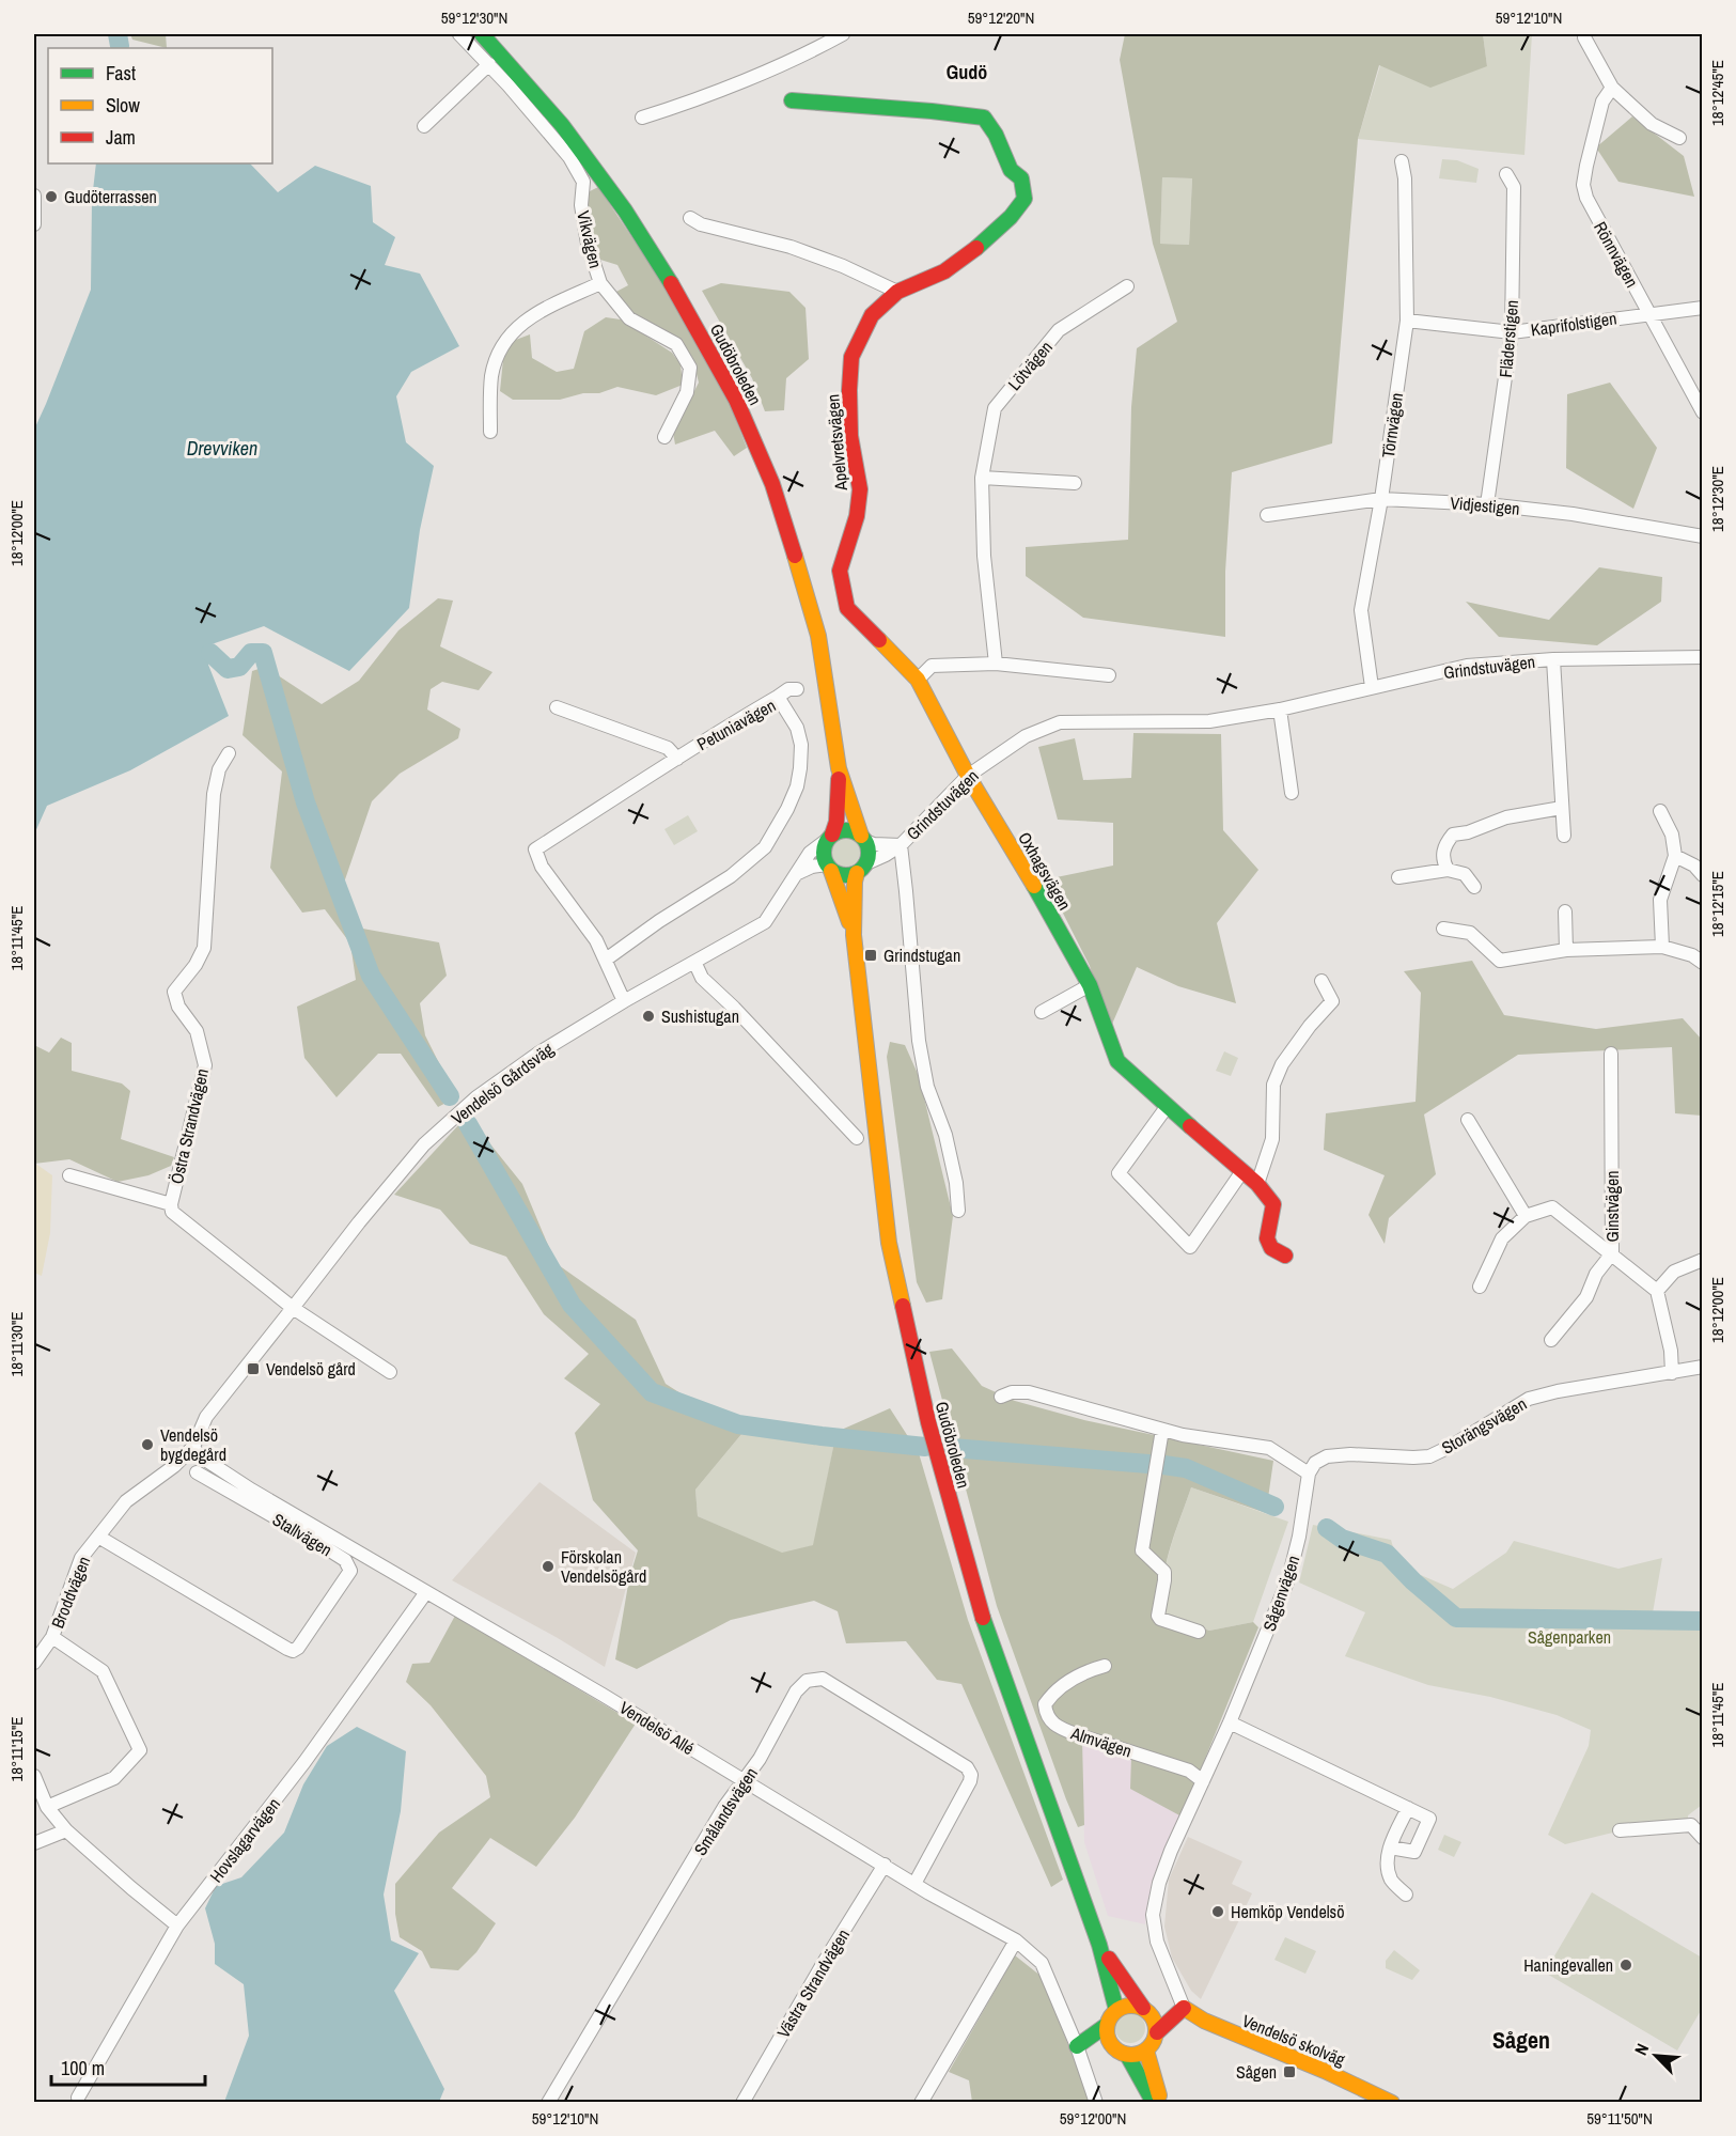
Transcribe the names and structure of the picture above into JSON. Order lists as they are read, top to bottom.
{
  "streets": {
    "main road": [
      "Gudöbroleden",
      "Apelvretsvägen",
      "Oxhagsvägen",
      "Vendelsö skolväg"
    ],
    "street": [
      "Vikvägen",
      "Rönnvägen",
      "Kaprifolstigen",
      "Fläderstigen",
      "Lötvägen",
      "Törnvägen",
      "Vidjestigen",
      "Grindstuvägen",
      "Petuniavägen",
      "Vendelsö Gårdsväg",
      "Östra Strandvägen",
      "Ginstvägen",
      "Storängsvägen",
      "Stallvägen",
      "Broddvägen",
      "Sågenvägen",
      "Vendelsö Allé",
      "Almvägen",
      "Smålandsvägen",
      "Hovslagarvägen",
      "Västra Strandvägen"
    ]
  },
  "crossings": [
    ["Rönnvägen", "Kaprifolstigen"],
    ["Kaprifolstigen", "Fläderstigen"],
    ["Kaprifolstigen", "Törnvägen"],
    ["Fläderstigen", "Vidjestigen"],
    ["Gudöbroleden", "Grindstuvägen"],
    ["Gudöbroleden", "Vendelsö Gårdsväg"],
    ["Törnvägen", "Vidjestigen"],
    ["Törnvägen", "Grindstuvägen"],
    ["Apelvretsvägen", "Grindstuvägen"],
    ["Apelvretsvägen", "Oxhagsvägen"],
    ["Grindstuvägen", "Oxhagsvägen"],
    ["Grindstuvägen", "Vendelsö Gårdsväg"],
    ["Petuniavägen", "Vendelsö Gårdsväg"],
    ["Vendelsö Gårdsväg", "Östra Strandvägen"],
    ["Vendelsö Gårdsväg", "Stallvägen"],
    ["Vendelsö Gårdsväg", "Broddvägen"],
    ["Vendelsö Gårdsväg", "Vendelsö Allé"],
    ["Storängsvägen", "Sågenvägen"],
    ["Stallvägen", "Broddvägen"],
    ["Stallvägen", "Vendelsö Allé"],
    ["Broddvägen", "Vendelsö Allé"],
    ["Sågenvägen", "Almvägen"],
    ["Sågenvägen", "Vendelsö skolväg"],
    ["Vendelsö Allé", "Smålandsvägen"],
    ["Vendelsö Allé", "Hovslagarvägen"],
    ["Vendelsö Allé", "Västra Strandvägen"]
  ],
  "districts": ["Gudö", "Sågen"],
  "water": ["Drevviken"],
  "parks": ["Sågenparken"],
  "places": {
    "other": [
      "Gudöterrassen",
      "Sushistugan",
      "Vendelsö bygdegård",
      "Förskolan Vendelsögård",
      "Hemköp Vendelsö",
      "Haningevallen"
    ],
    "transit": ["Grindstugan", "Vendelsö gård", "Sågen"]
  },
  "legend": ["Fast", "Slow", "Jam"],
  "scale_bar": "100 m",
  "north": "top left",
  "coordinates": [
    "59°12'30\"N",
    "59°12'20\"N",
    "59°12'10\"N",
    "18°12'45\"E",
    "18°12'30\"E",
    "18°12'00\"E",
    "18°12'15\"E",
    "18°11'45\"E",
    "18°11'30\"E",
    "18°11'15\"E",
    "59°12'00\"N",
    "59°11'50\"N"
  ]
}
